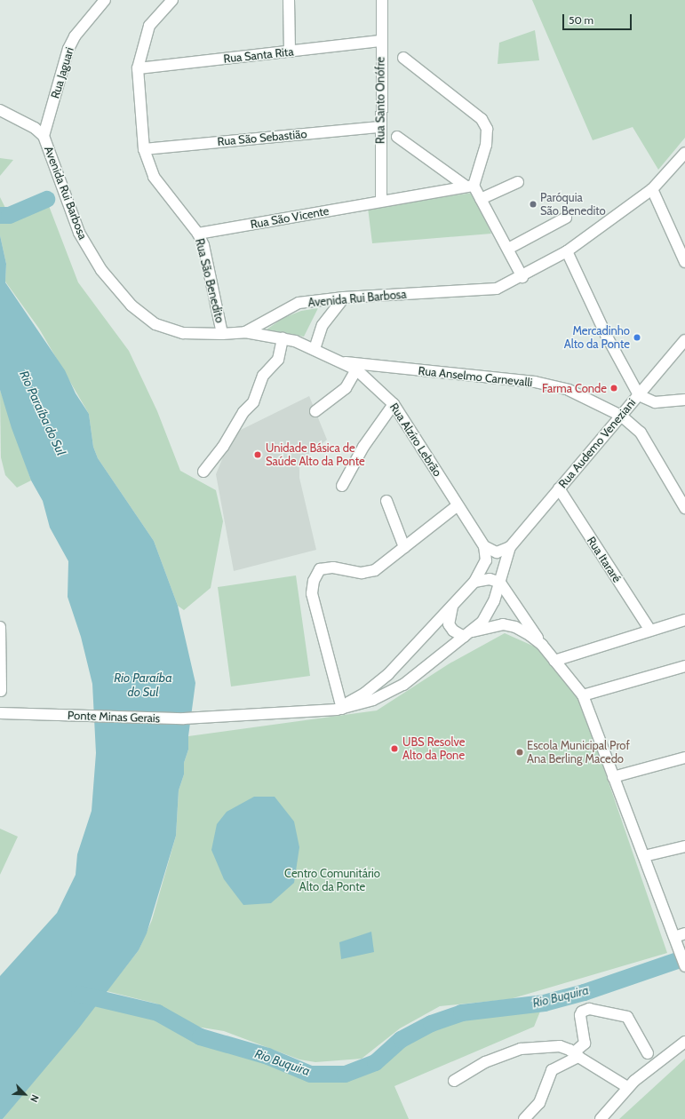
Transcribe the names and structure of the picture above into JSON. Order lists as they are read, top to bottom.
{
  "streets": {
    "street": [
      "Rua Santa Rita",
      "Rua Jaguari",
      "Rua Santo Onófre",
      "Rua São Sebastião",
      "Avenida Rui Barbosa",
      "Rua São Vicente",
      "Rua São Benedito",
      "Rua Anselmo Carnevalli",
      "Rua Alzíro Lebrão",
      "Rua Audemo Veneziani",
      "Rua Itararé",
      "Ponte Minas Gerais"
    ]
  },
  "crossings": [
    ["Rua Santa Rita", "Rua Santo Onófre"],
    ["Rua Santa Rita", "Rua São Benedito"],
    ["Rua Jaguari", "Avenida Rui Barbosa"],
    ["Rua Santo Onófre", "Rua São Sebastião"],
    ["Rua Santo Onófre", "Rua São Vicente"],
    ["Rua São Sebastião", "Rua São Benedito"],
    ["Avenida Rui Barbosa", "Rua São Benedito"],
    ["Avenida Rui Barbosa", "Rua Alzíro Lebrão"],
    ["Rua São Vicente", "Rua São Benedito"],
    ["Rua Anselmo Carnevalli", "Rua Alzíro Lebrão"],
    ["Rua Anselmo Carnevalli", "Rua Audemo Veneziani"],
    ["Rua Alzíro Lebrão", "Rua Audemo Veneziani"],
    ["Rua Audemo Veneziani", "Rua Itararé"],
    ["Rua Audemo Veneziani", "Ponte Minas Gerais"]
  ],
  "water": ["Rio Paraíba do Sul", "Rio Buquira"],
  "parks": ["Centro Comunitário Alto da Ponte"],
  "places": [
    "Paróquia São Benedito",
    "Mercadinho Alto da Ponte",
    "Farma Conde",
    "Unidade Básica de Saúde Alto da Ponte",
    "UBS Resolve Alto da Pone",
    "Escola Municipal Prof Ana Berling Macedo"
  ],
  "scale_bar": "50 m",
  "north": "bottom right"
}
